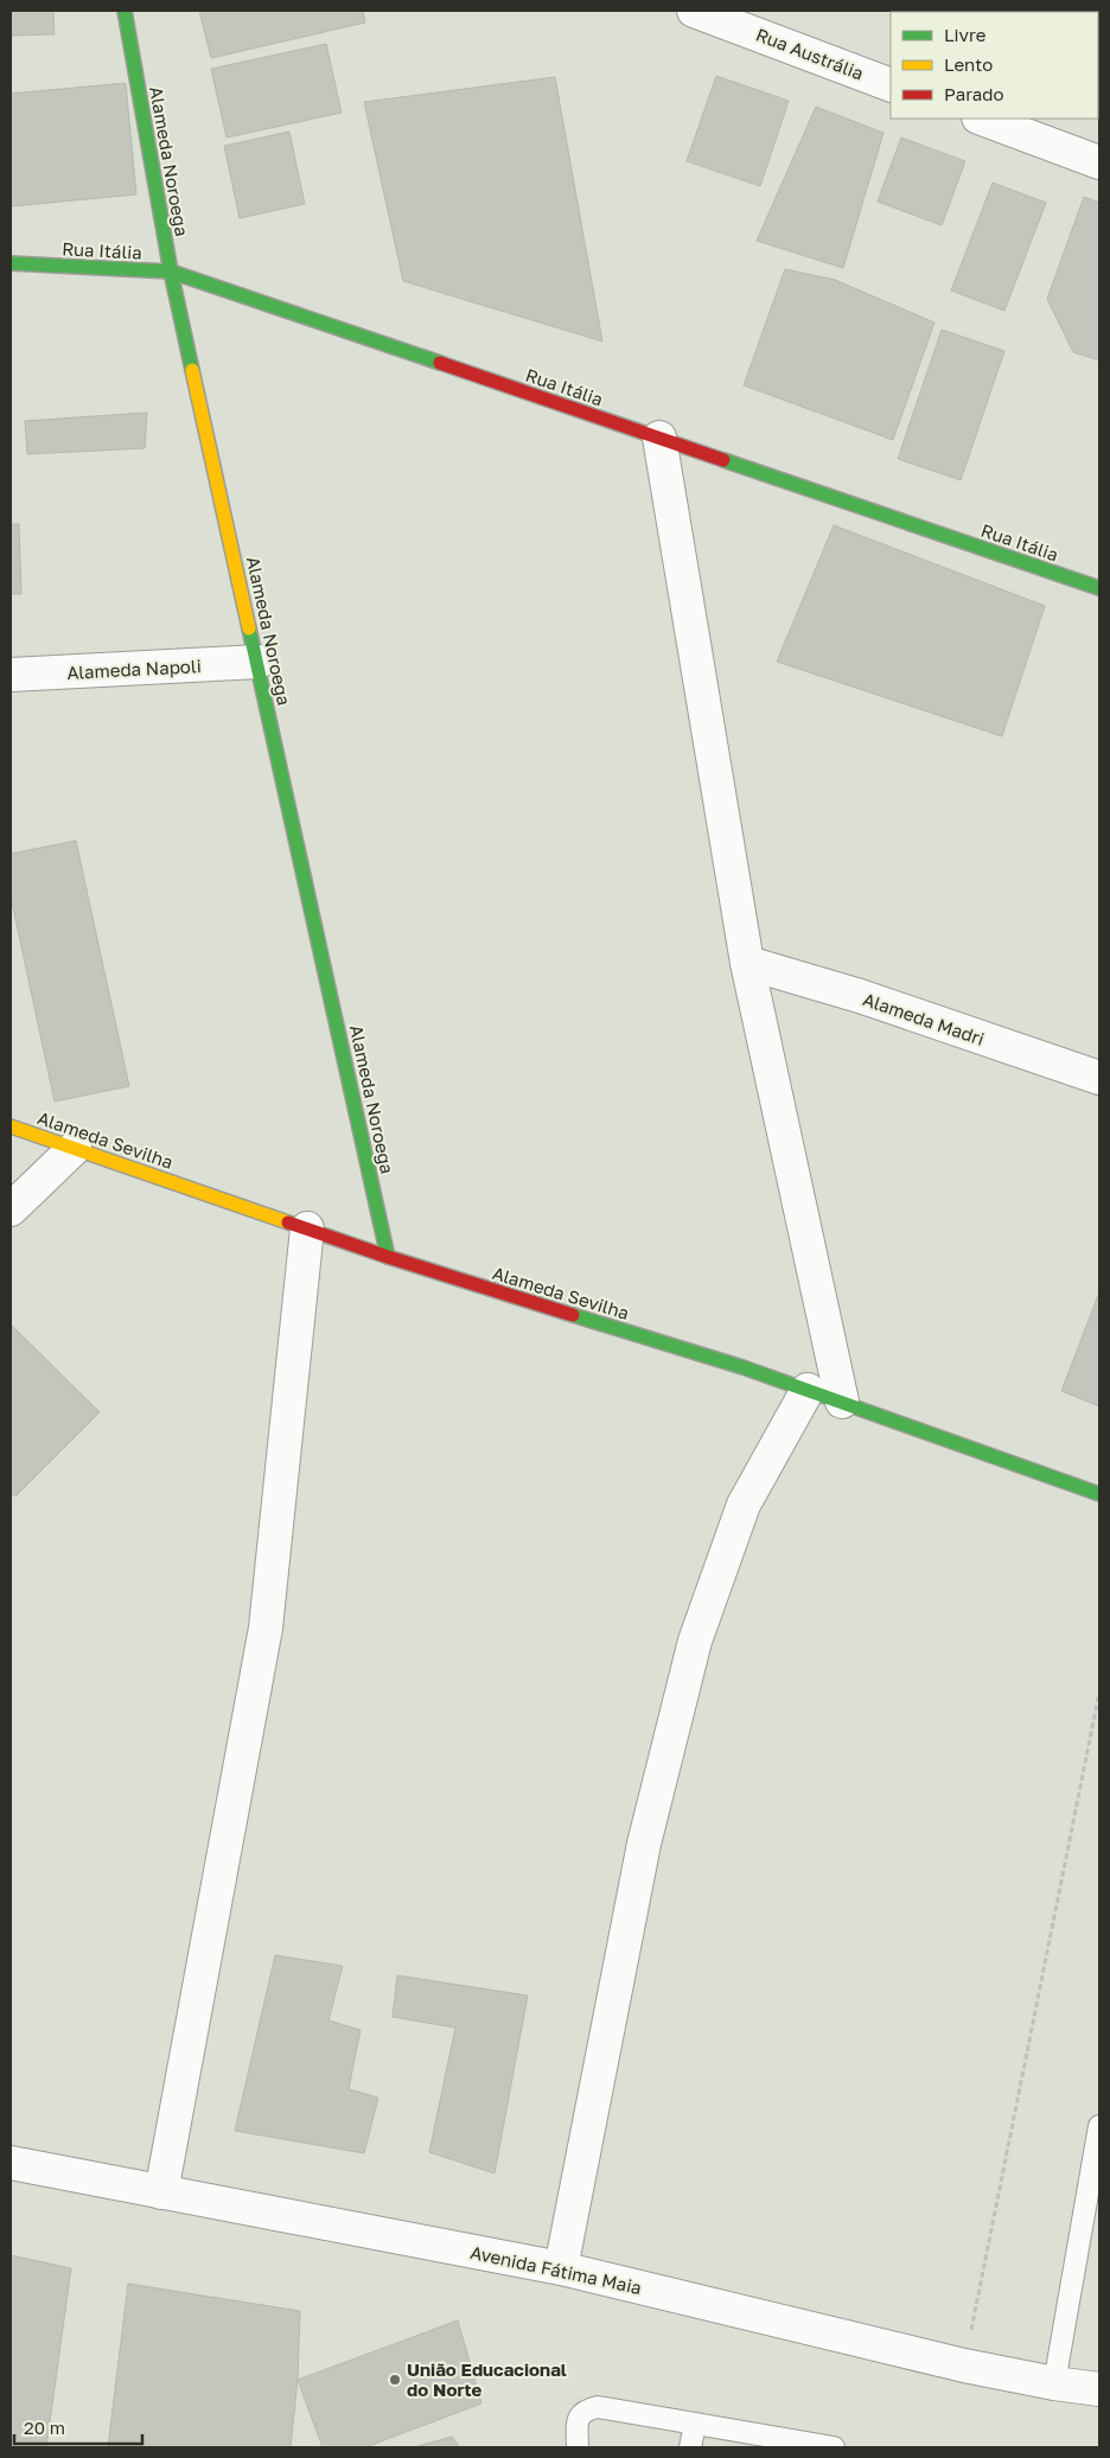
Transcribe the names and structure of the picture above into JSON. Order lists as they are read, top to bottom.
{
  "streets": {
    "street": [
      "Rua Austrália",
      "Alameda Noroega",
      "Rua Itália",
      "Alameda Napoli",
      "Alameda Madri",
      "Alameda Sevilha",
      "Avenida Fátima Maia"
    ]
  },
  "crossings": [
    ["Alameda Noroega", "Rua Itália"],
    ["Alameda Noroega", "Alameda Napoli"],
    ["Alameda Noroega", "Alameda Sevilha"]
  ],
  "places": ["União Educacional do Norte"],
  "legend": ["Livre", "Lento", "Parado"],
  "scale_bar": "20 m"
}
